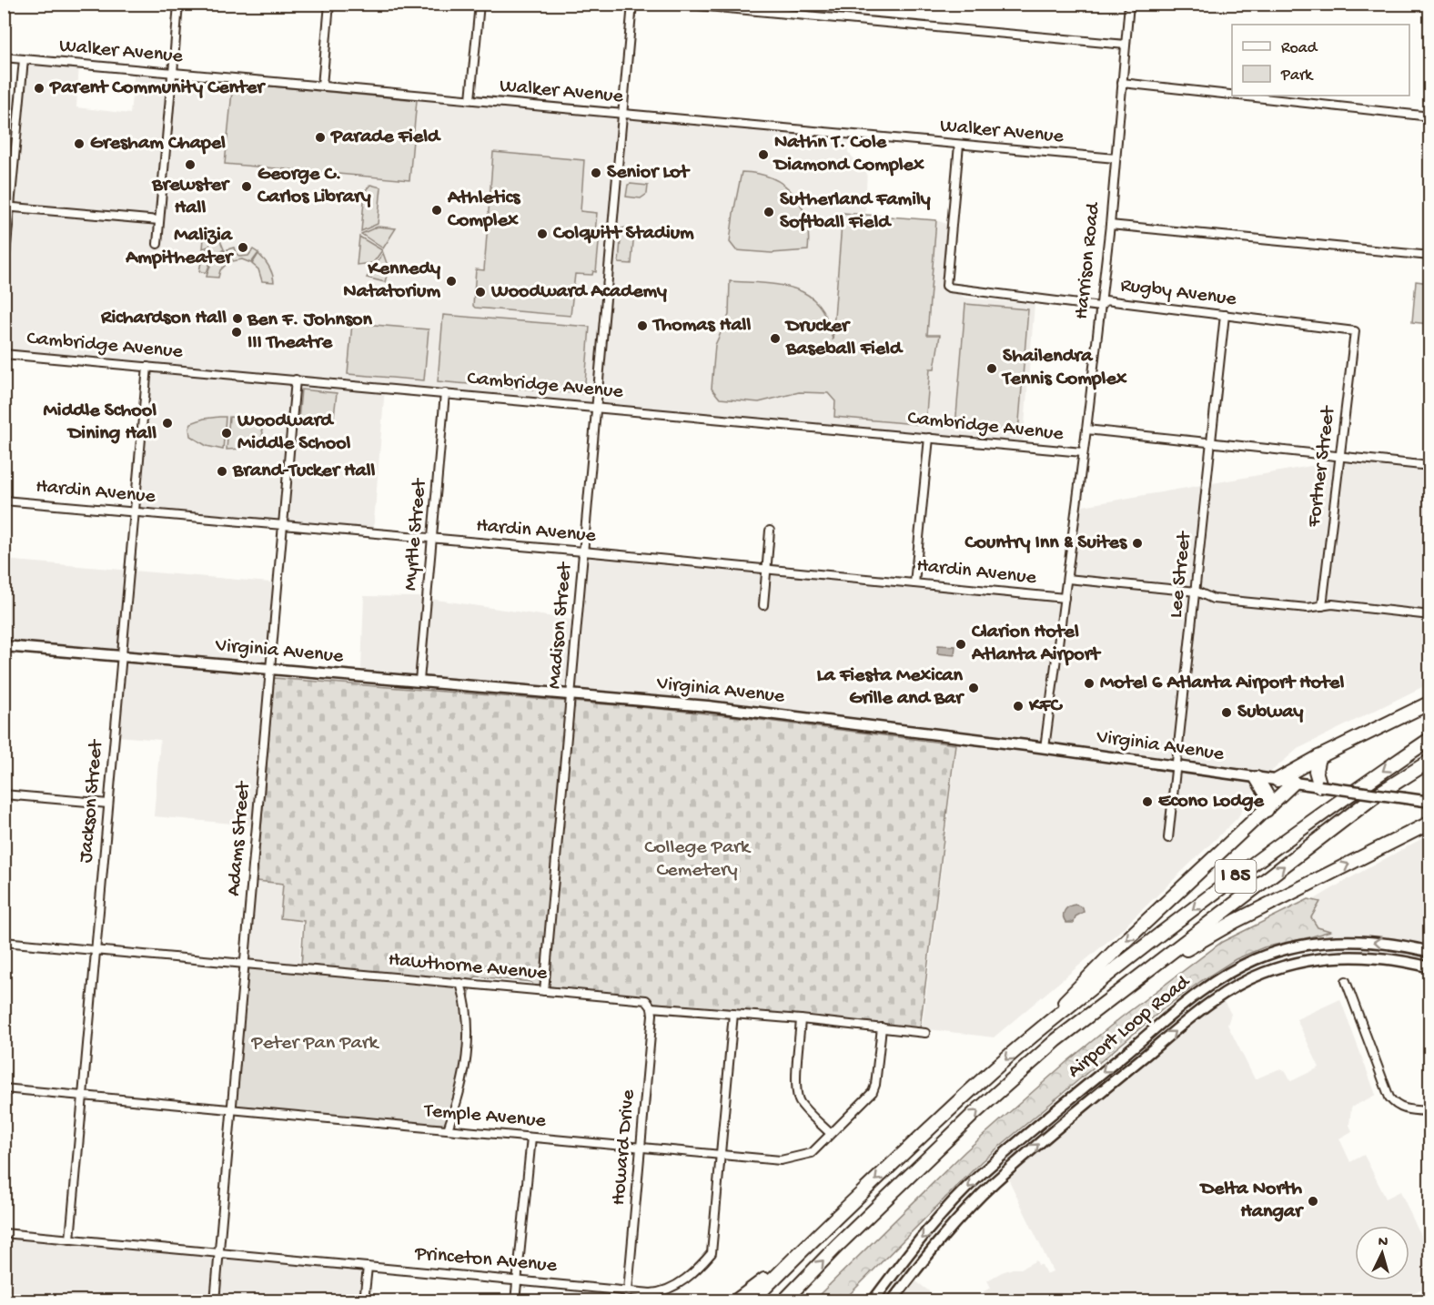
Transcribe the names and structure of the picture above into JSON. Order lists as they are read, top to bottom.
{
  "streets": {
    "highway": ["I 85"],
    "main road": ["Virginia Avenue", "Airport Loop Road"],
    "street": [
      "Walker Avenue",
      "Harrison Road",
      "Rugby Avenue",
      "Cambridge Avenue",
      "Fortner Street",
      "Hardin Avenue",
      "Myrtle Street",
      "Lee Street",
      "Madison Street",
      "Jackson Street",
      "Adams Street",
      "Hawthorne Avenue",
      "Temple Avenue",
      "Howard Drive",
      "Princeton Avenue"
    ]
  },
  "crossings": [
    ["Walker Avenue", "Harrison Road"],
    ["Walker Avenue", "Rugby Avenue"],
    ["Walker Avenue", "Madison Street"],
    ["Harrison Road", "Rugby Avenue"],
    ["Harrison Road", "Cambridge Avenue"],
    ["Harrison Road", "Hardin Avenue"],
    ["Harrison Road", "Virginia Avenue"],
    ["Rugby Avenue", "Fortner Street"],
    ["Rugby Avenue", "Lee Street"],
    ["Cambridge Avenue", "Fortner Street"],
    ["Cambridge Avenue", "Myrtle Street"],
    ["Cambridge Avenue", "Lee Street"],
    ["Cambridge Avenue", "Madison Street"],
    ["Cambridge Avenue", "Jackson Street"],
    ["Cambridge Avenue", "Adams Street"],
    ["Fortner Street", "Hardin Avenue"],
    ["Hardin Avenue", "Myrtle Street"],
    ["Hardin Avenue", "Lee Street"],
    ["Hardin Avenue", "Madison Street"],
    ["Hardin Avenue", "Jackson Street"],
    ["Hardin Avenue", "Adams Street"],
    ["Myrtle Street", "Virginia Avenue"],
    ["Lee Street", "Virginia Avenue"],
    ["Madison Street", "Virginia Avenue"],
    ["Madison Street", "Hawthorne Avenue"],
    ["Virginia Avenue", "Jackson Street"],
    ["Virginia Avenue", "Adams Street"],
    ["Jackson Street", "Hawthorne Avenue"],
    ["Jackson Street", "Temple Avenue"],
    ["Jackson Street", "Princeton Avenue"],
    ["Adams Street", "Hawthorne Avenue"],
    ["Adams Street", "Temple Avenue"],
    ["Adams Street", "Princeton Avenue"],
    ["Hawthorne Avenue", "Temple Avenue"],
    ["Hawthorne Avenue", "Howard Drive"],
    ["Hawthorne Avenue", "Princeton Avenue"],
    ["Temple Avenue", "Howard Drive"],
    ["Temple Avenue", "Princeton Avenue"],
    ["Howard Drive", "Princeton Avenue"]
  ],
  "parks": ["College Park Cemetery", "Peter Pan Park"],
  "places": [
    "Parent Community Center",
    "Parade Field",
    "Gresham Chapel",
    "Nathn T. Cole Diamond Complex",
    "Brewster Hall",
    "Senior Lot",
    "George C. Carlos Library",
    "Athletics Complex",
    "Sutherland Family Softball Field",
    "Colquitt Stadium",
    "Malizia Ampitheater",
    "Kennedy Natatorium",
    "Woodward Academy",
    "Richardson Hall",
    "Thomas Hall",
    "Ben F. Johnson III Theatre",
    "Drucker Baseball Field",
    "Shailendra Tennis Complex",
    "Middle School Dining Hall",
    "Woodward Middle School",
    "Brand-Tucker Hall",
    "Country Inn & Suites",
    "Clarion Hotel Atlanta Airport",
    "Motel 6 Atlanta Airport Hotel",
    "La Fiesta Mexican Grille and Bar",
    "KFC",
    "Subway",
    "Econo Lodge",
    "Delta North Hangar"
  ],
  "legend": ["Road", "Park"],
  "north": "top"
}
